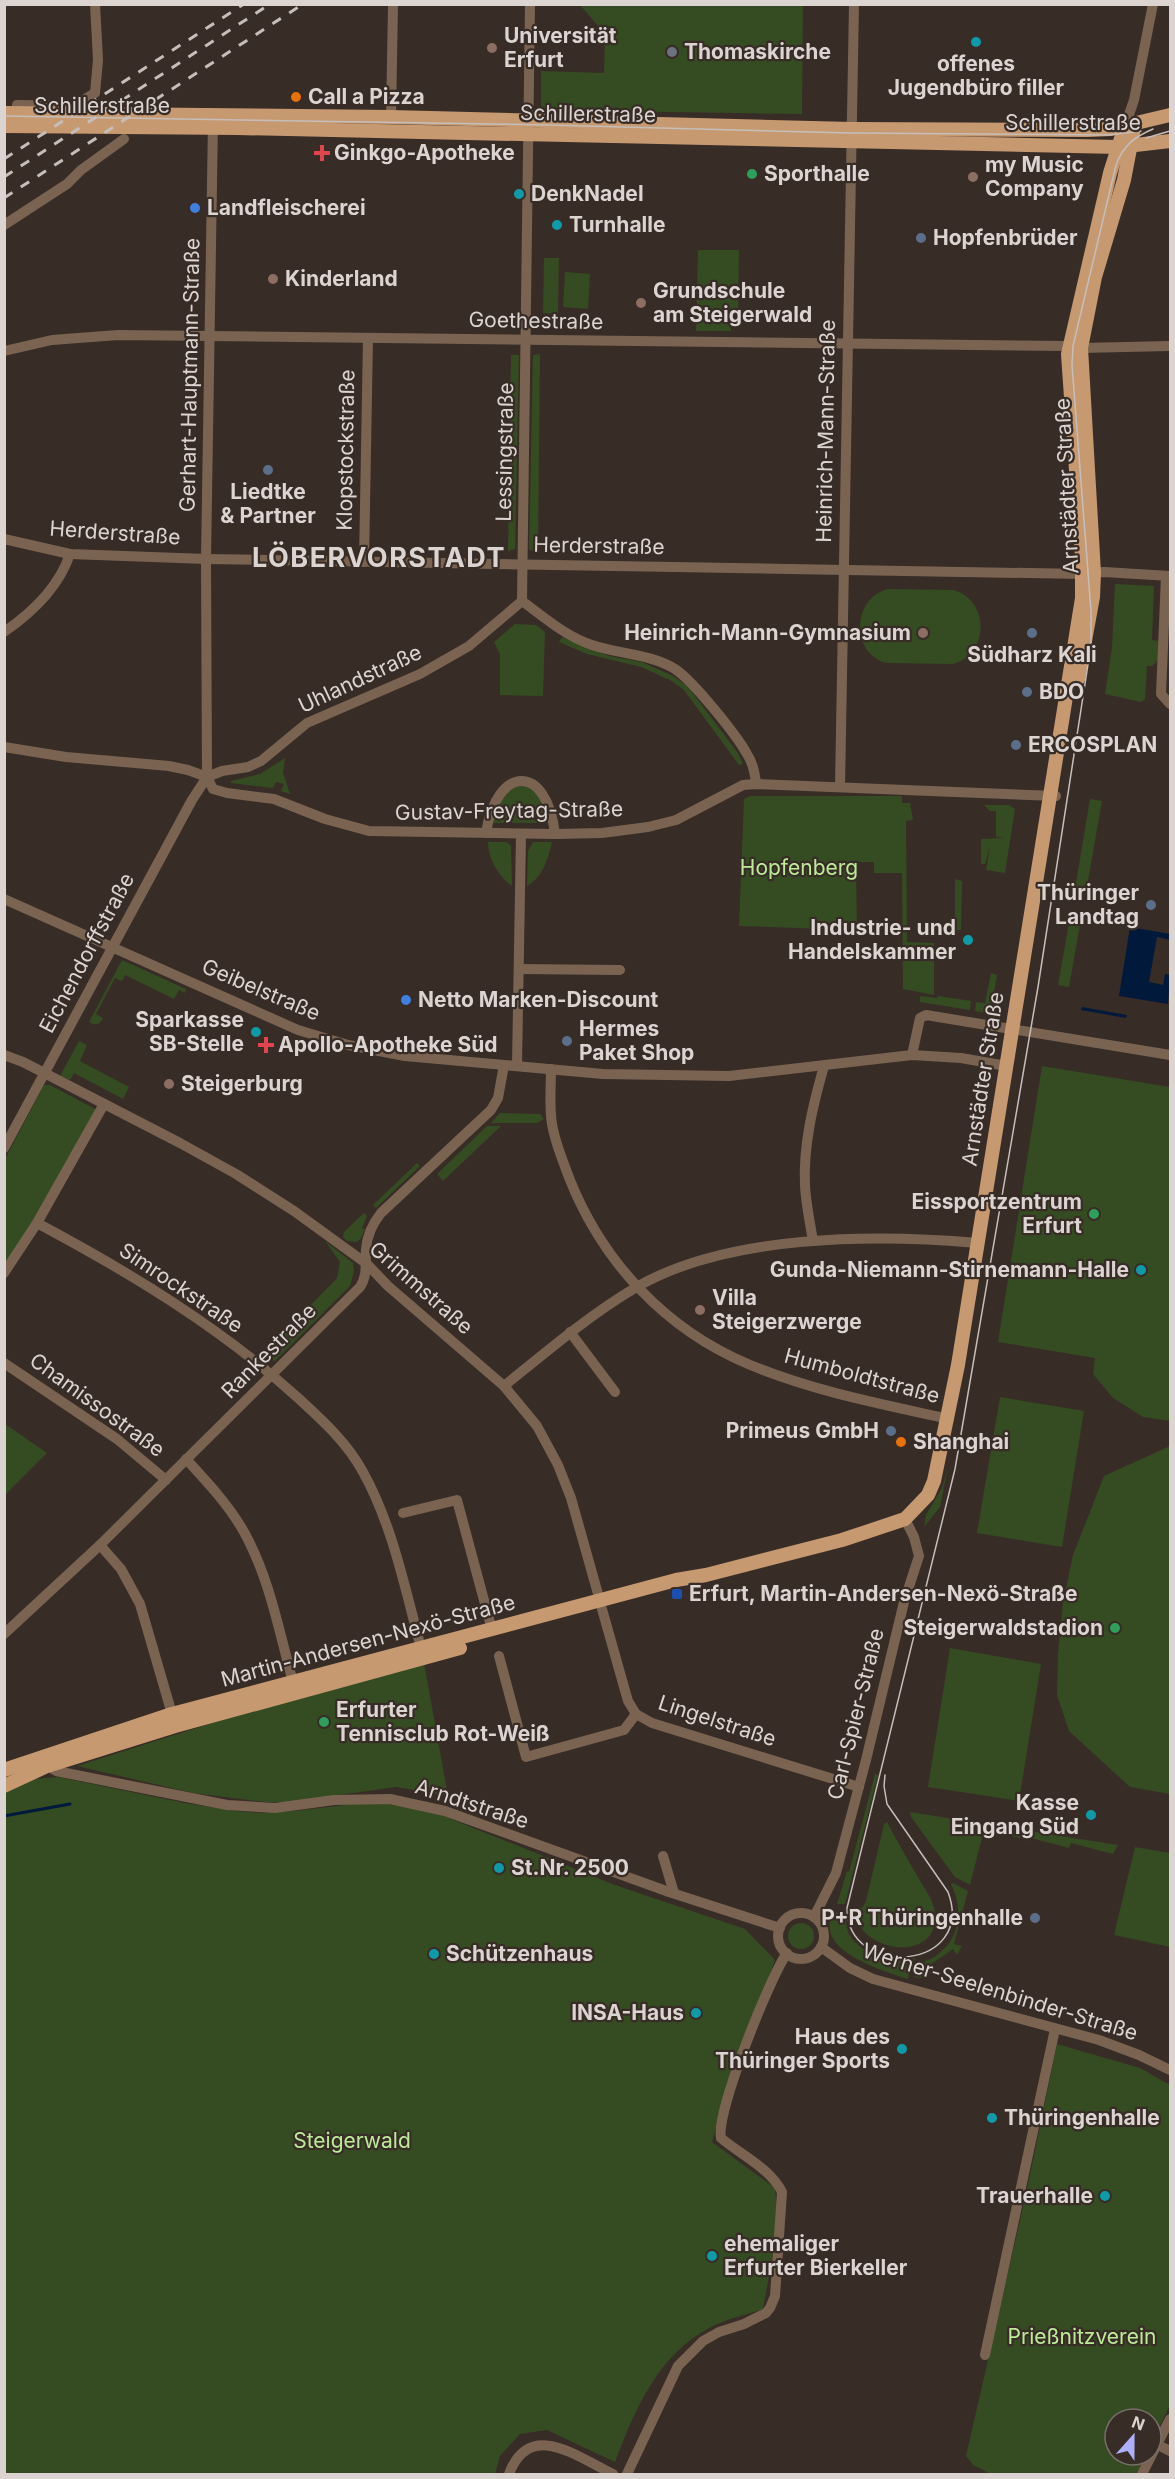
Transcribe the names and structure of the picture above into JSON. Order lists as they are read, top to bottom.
{
  "streets": {
    "main road": ["Schillerstraße", "Arnstädter Straße", "Martin-Andersen-Nexö-Straße"],
    "street": [
      "Goethestraße",
      "Gerhart-Hauptmann-Straße",
      "Heinrich-Mann-Straße",
      "Klopstockstraße",
      "Lessingstraße",
      "Herderstraße",
      "Uhlandstraße",
      "Gustav-Freytag-Straße",
      "Eichendorffstraße",
      "Geibelstraße",
      "Simrockstraße",
      "Grimmstraße",
      "Rankestraße",
      "Humboldtstraße",
      "Chamissostraße",
      "Carl-Spier-Straße",
      "Lingelstraße",
      "Arndtstraße",
      "Werner-Seelenbinder-Straße"
    ]
  },
  "crossings": [
    ["Schillerstraße", "Gerhart-Hauptmann-Straße"],
    ["Schillerstraße", "Heinrich-Mann-Straße"],
    ["Schillerstraße", "Lessingstraße"],
    ["Schillerstraße", "Arnstädter Straße"],
    ["Goethestraße", "Gerhart-Hauptmann-Straße"],
    ["Goethestraße", "Heinrich-Mann-Straße"],
    ["Goethestraße", "Klopstockstraße"],
    ["Goethestraße", "Lessingstraße"],
    ["Goethestraße", "Arnstädter Straße"],
    ["Gerhart-Hauptmann-Straße", "Herderstraße"],
    ["Gerhart-Hauptmann-Straße", "Uhlandstraße"],
    ["Gerhart-Hauptmann-Straße", "Gustav-Freytag-Straße"],
    ["Gerhart-Hauptmann-Straße", "Eichendorffstraße"],
    ["Heinrich-Mann-Straße", "Herderstraße"],
    ["Heinrich-Mann-Straße", "Gustav-Freytag-Straße"],
    ["Klopstockstraße", "Herderstraße"],
    ["Lessingstraße", "Herderstraße"],
    ["Lessingstraße", "Uhlandstraße"],
    ["Arnstädter Straße", "Herderstraße"],
    ["Arnstädter Straße", "Gustav-Freytag-Straße"],
    ["Arnstädter Straße", "Geibelstraße"],
    ["Arnstädter Straße", "Humboldtstraße"],
    ["Arnstädter Straße", "Martin-Andersen-Nexö-Straße"],
    ["Arnstädter Straße", "Carl-Spier-Straße"],
    ["Uhlandstraße", "Gustav-Freytag-Straße"],
    ["Uhlandstraße", "Eichendorffstraße"],
    ["Gustav-Freytag-Straße", "Eichendorffstraße"],
    ["Eichendorffstraße", "Geibelstraße"],
    ["Eichendorffstraße", "Grimmstraße"],
    ["Geibelstraße", "Rankestraße"],
    ["Geibelstraße", "Humboldtstraße"],
    ["Simrockstraße", "Rankestraße"],
    ["Simrockstraße", "Martin-Andersen-Nexö-Straße"],
    ["Grimmstraße", "Rankestraße"],
    ["Grimmstraße", "Martin-Andersen-Nexö-Straße"],
    ["Grimmstraße", "Lingelstraße"],
    ["Rankestraße", "Chamissostraße"],
    ["Martin-Andersen-Nexö-Straße", "Carl-Spier-Straße"],
    ["Martin-Andersen-Nexö-Straße", "Lingelstraße"],
    ["Martin-Andersen-Nexö-Straße", "Arndtstraße"],
    ["Carl-Spier-Straße", "Lingelstraße"],
    ["Carl-Spier-Straße", "Arndtstraße"],
    ["Carl-Spier-Straße", "Werner-Seelenbinder-Straße"],
    ["Arndtstraße", "Werner-Seelenbinder-Straße"]
  ],
  "districts": ["LÖBERVORSTADT"],
  "parks": ["Hopfenberg", "Steigerwald", "Prießnitzverein"],
  "places": {
    "other": [
      "offenes Jugendbüro filler",
      "Universität Erfurt",
      "Thomaskirche",
      "Call a Pizza",
      "Sporthalle",
      "my Music Company",
      "DenkNadel",
      "Landfleischerei",
      "Turnhalle",
      "Hopfenbrüder",
      "Kinderland",
      "Grundschule am Steigerwald",
      "Liedtke & Partner",
      "Heinrich-Mann-Gymnasium",
      "Südharz Kali",
      "BDO",
      "ERCOSPLAN",
      "Thüringer Landtag",
      "Industrie- und Handelskammer",
      "Netto Marken-Discount",
      "Sparkasse SB-Stelle",
      "Hermes Paket Shop",
      "Steigerburg",
      "Eissportzentrum Erfurt",
      "Gunda-Niemann-Stirnemann-Halle",
      "Villa Steigerzwerge",
      "Primeus GmbH",
      "Shanghai",
      "Steigerwaldstadion",
      "Erfurter Tennisclub Rot-Weiß",
      "Kasse Eingang Süd",
      "St.Nr. 2500",
      "P+R Thüringenhalle",
      "Schützenhaus",
      "INSA-Haus",
      "Haus des Thüringer Sports",
      "Thüringenhalle",
      "Trauerhalle",
      "ehemaliger Erfurter Bierkeller"
    ],
    "health": ["Ginkgo-Apotheke", "Apollo-Apotheke Süd"],
    "transit": ["Erfurt, Martin-Andersen-Nexö-Straße"]
  },
  "north": "top"
}
